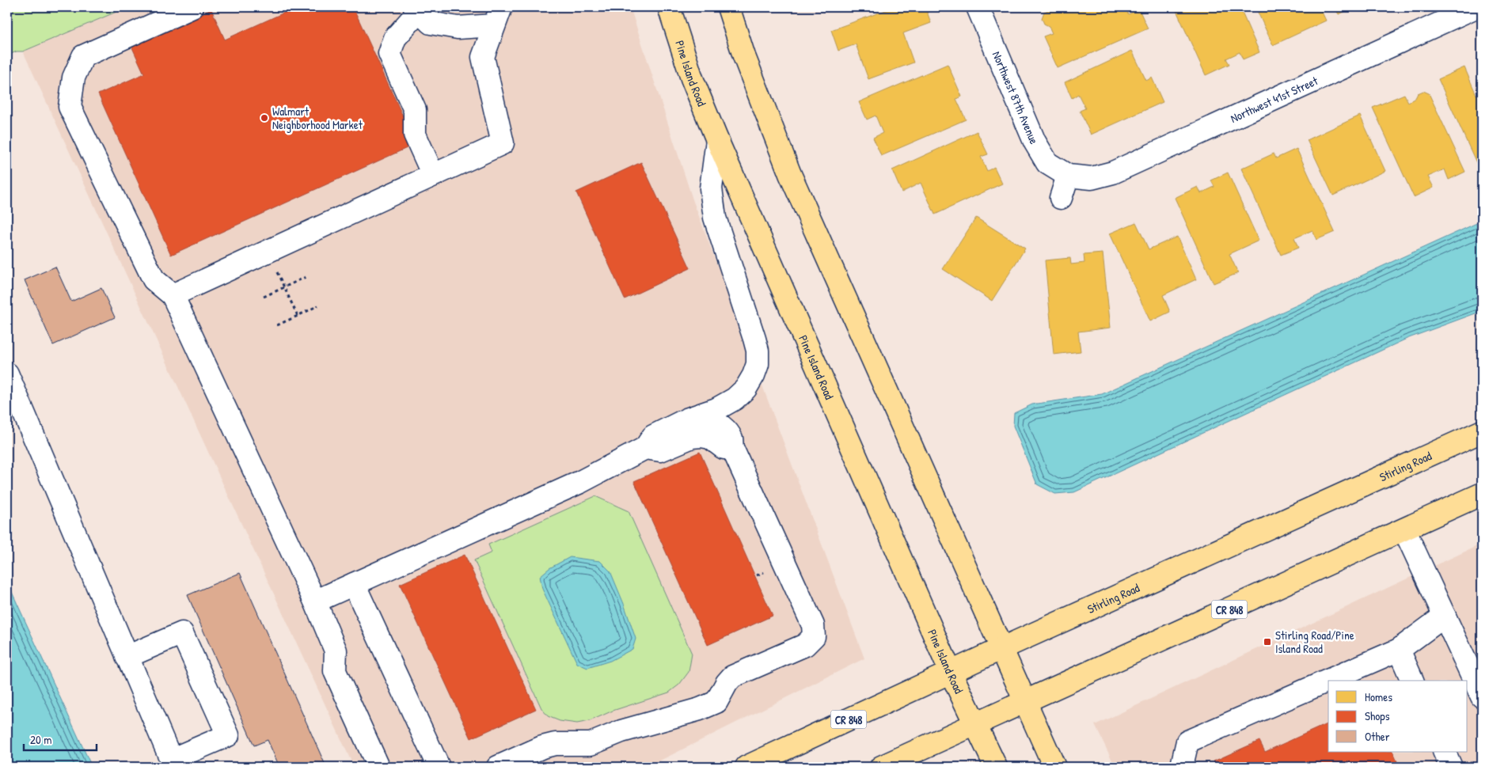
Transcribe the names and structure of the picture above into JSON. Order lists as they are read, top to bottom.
{
  "streets": {
    "main road": ["Pine Island Road", "Stirling Road", "CR 848"],
    "street": ["Northwest 87th Avenue", "Northwest 41st Street"]
  },
  "crossings": [
    ["Pine Island Road", "Stirling Road"],
    ["Pine Island Road", "CR 848"],
    ["Northwest 87th Avenue", "Northwest 41st Street"]
  ],
  "places": {
    "other": ["Walmart Neighborhood Market"],
    "transit": ["Stirling Road/Pine Island Road"]
  },
  "legend": ["Homes", "Shops", "Other"],
  "scale_bar": "20 m"
}
